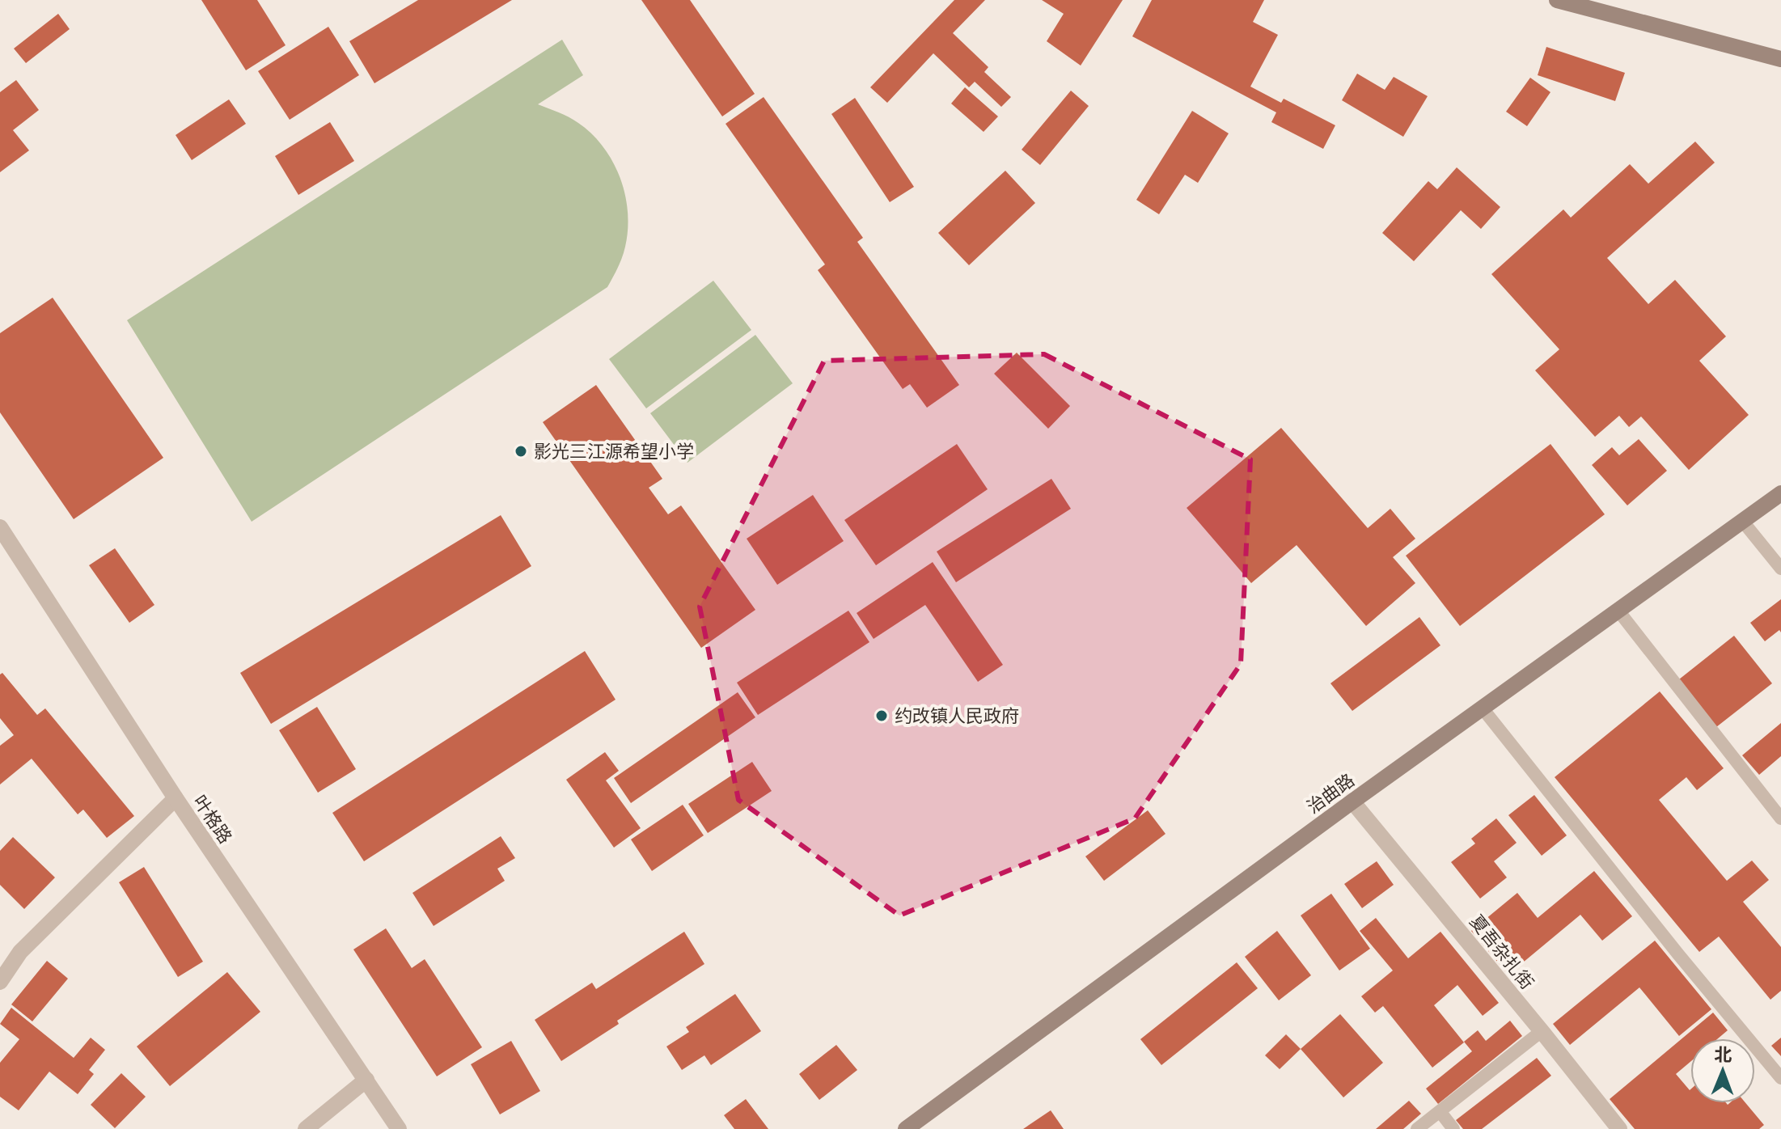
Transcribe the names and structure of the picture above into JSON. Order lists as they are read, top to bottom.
{
  "streets": {
    "main road": ["治曲路"],
    "street": ["叶格路", "夏吾杂扎街"]
  },
  "crossings": [
    ["治曲路", "夏吾杂扎街"]
  ],
  "places": ["影光三江源希望小学", "约改镇人民政府"],
  "north": "top"
}
